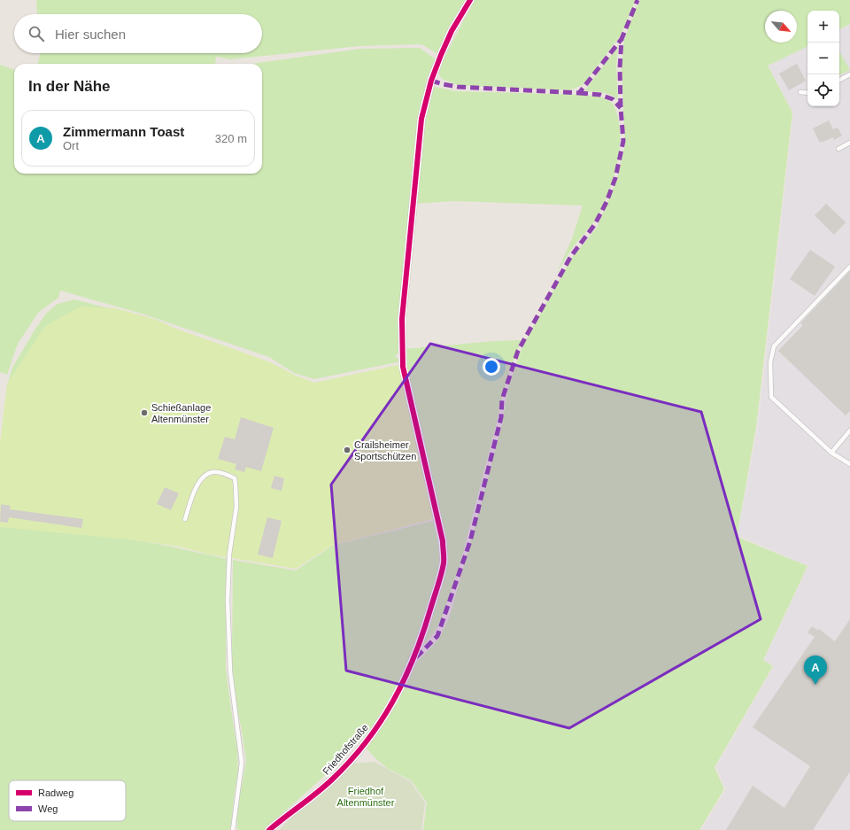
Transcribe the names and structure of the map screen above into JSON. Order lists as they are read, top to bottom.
{
  "streets": {
    "street": ["Friedhofstraße"]
  },
  "parks": ["Friedhof Altenmünster"],
  "places": ["Schießanlage Altenmünster", "Crailsheimer Sportschützen"],
  "legend": ["Radweg", "Weg"],
  "north": "bottom right",
  "page": {
    "map_buttons": ["+", "−"],
    "search": "Hier suchen",
    "heading": "In der Nähe",
    "list": [
      {
        "mark": "A",
        "name": "Zimmermann Toast",
        "note": "Ort",
        "value": "320 m"
      }
    ],
    "pins": "A"
  }
}
